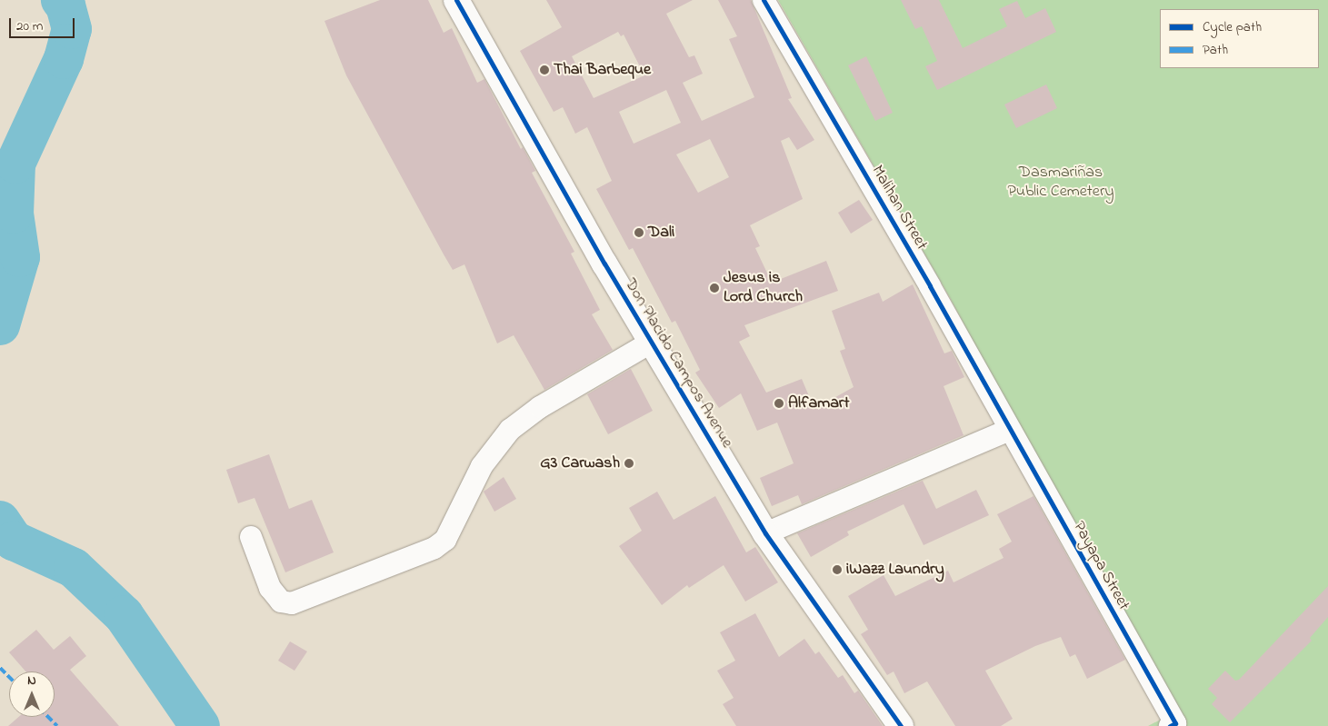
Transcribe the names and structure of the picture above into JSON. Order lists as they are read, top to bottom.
{
  "streets": {
    "main road": ["Don Placido Campos Avenue"],
    "street": ["Malihan Street", "Payapa Street"]
  },
  "crossings": [
    ["Malihan Street", "Payapa Street"]
  ],
  "parks": ["Dasmariñas Public Cemetery"],
  "places": [
    "Thai Barbeque",
    "Dali",
    "Jesus is Lord Church",
    "Alfamart",
    "G3 Carwash",
    "iWazz Laundry"
  ],
  "legend": ["Cycle path", "Path"],
  "scale_bar": "20 m",
  "north": "top"
}
